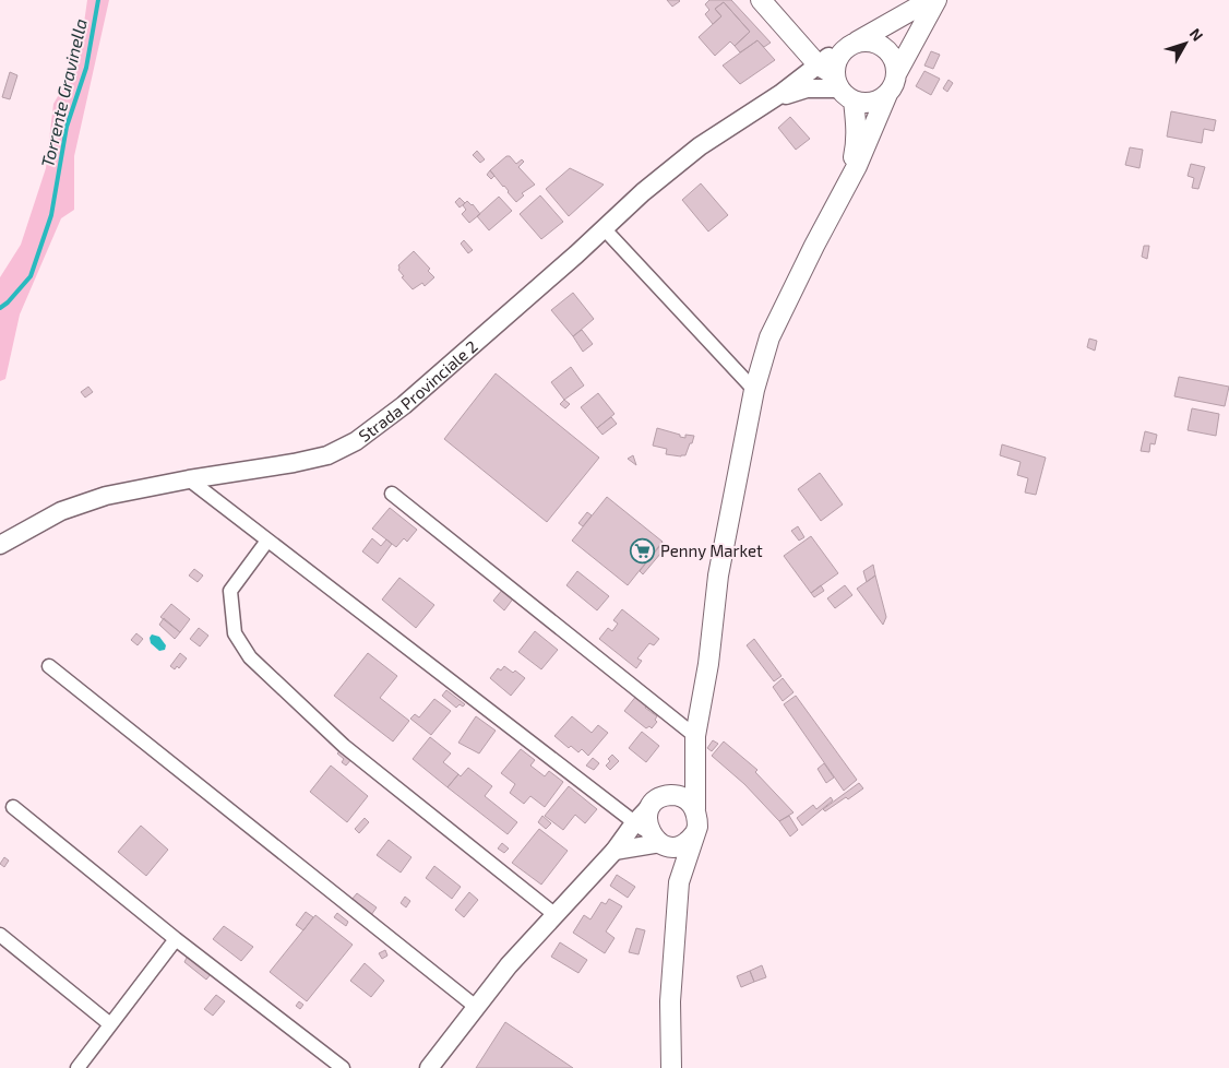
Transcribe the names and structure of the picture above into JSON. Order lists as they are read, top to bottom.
{
  "streets": {
    "street": ["Strada Provinciale 2"]
  },
  "water": ["Torrente Gravinella"],
  "places": {
    "supermarket": ["Penny Market"]
  },
  "north": "top right"
}
